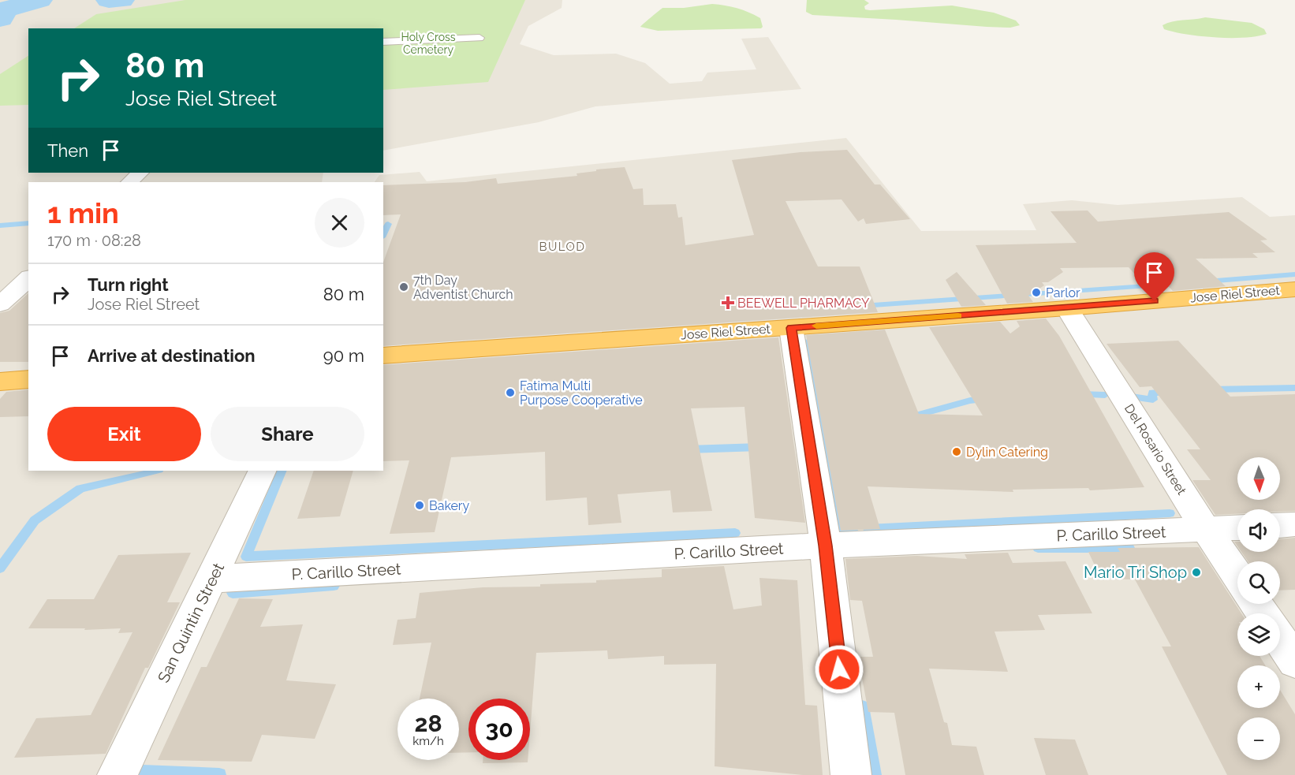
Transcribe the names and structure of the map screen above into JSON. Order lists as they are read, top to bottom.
{
  "streets": {
    "highway": ["Jose Riel Street"],
    "street": ["Del Rosario Street", "P. Carillo Street", "San Quintin Street"]
  },
  "crossings": [
    ["Jose Riel Street", "Del Rosario Street"],
    ["Del Rosario Street", "P. Carillo Street"],
    ["P. Carillo Street", "San Quintin Street"]
  ],
  "districts": ["BULOD"],
  "parks": ["Holy Cross Cemetery"],
  "places": {
    "other": [
      "7th Day Adventist Church",
      "Parlor",
      "Fatima Multi Purpose Cooperative",
      "Dylin Catering",
      "Bakery",
      "Mario Tri Shop"
    ],
    "health": ["BEEWELL PHARMACY"]
  },
  "north": "bottom",
  "page": {
    "turn": ["80 m", "Jose Riel Street"],
    "then": "Then",
    "heading": ["1 min", "170 m · 08:28"],
    "list": [
      {
        "name": "Turn right",
        "note": "Jose Riel Street",
        "value": "80 m"
      },
      {
        "name": "Arrive at destination",
        "value": "90 m"
      }
    ],
    "buttons": ["Exit", "Share"],
    "map_buttons": ["+", "−"],
    "speed": "28 km/h",
    "limit": "30"
  }
}
